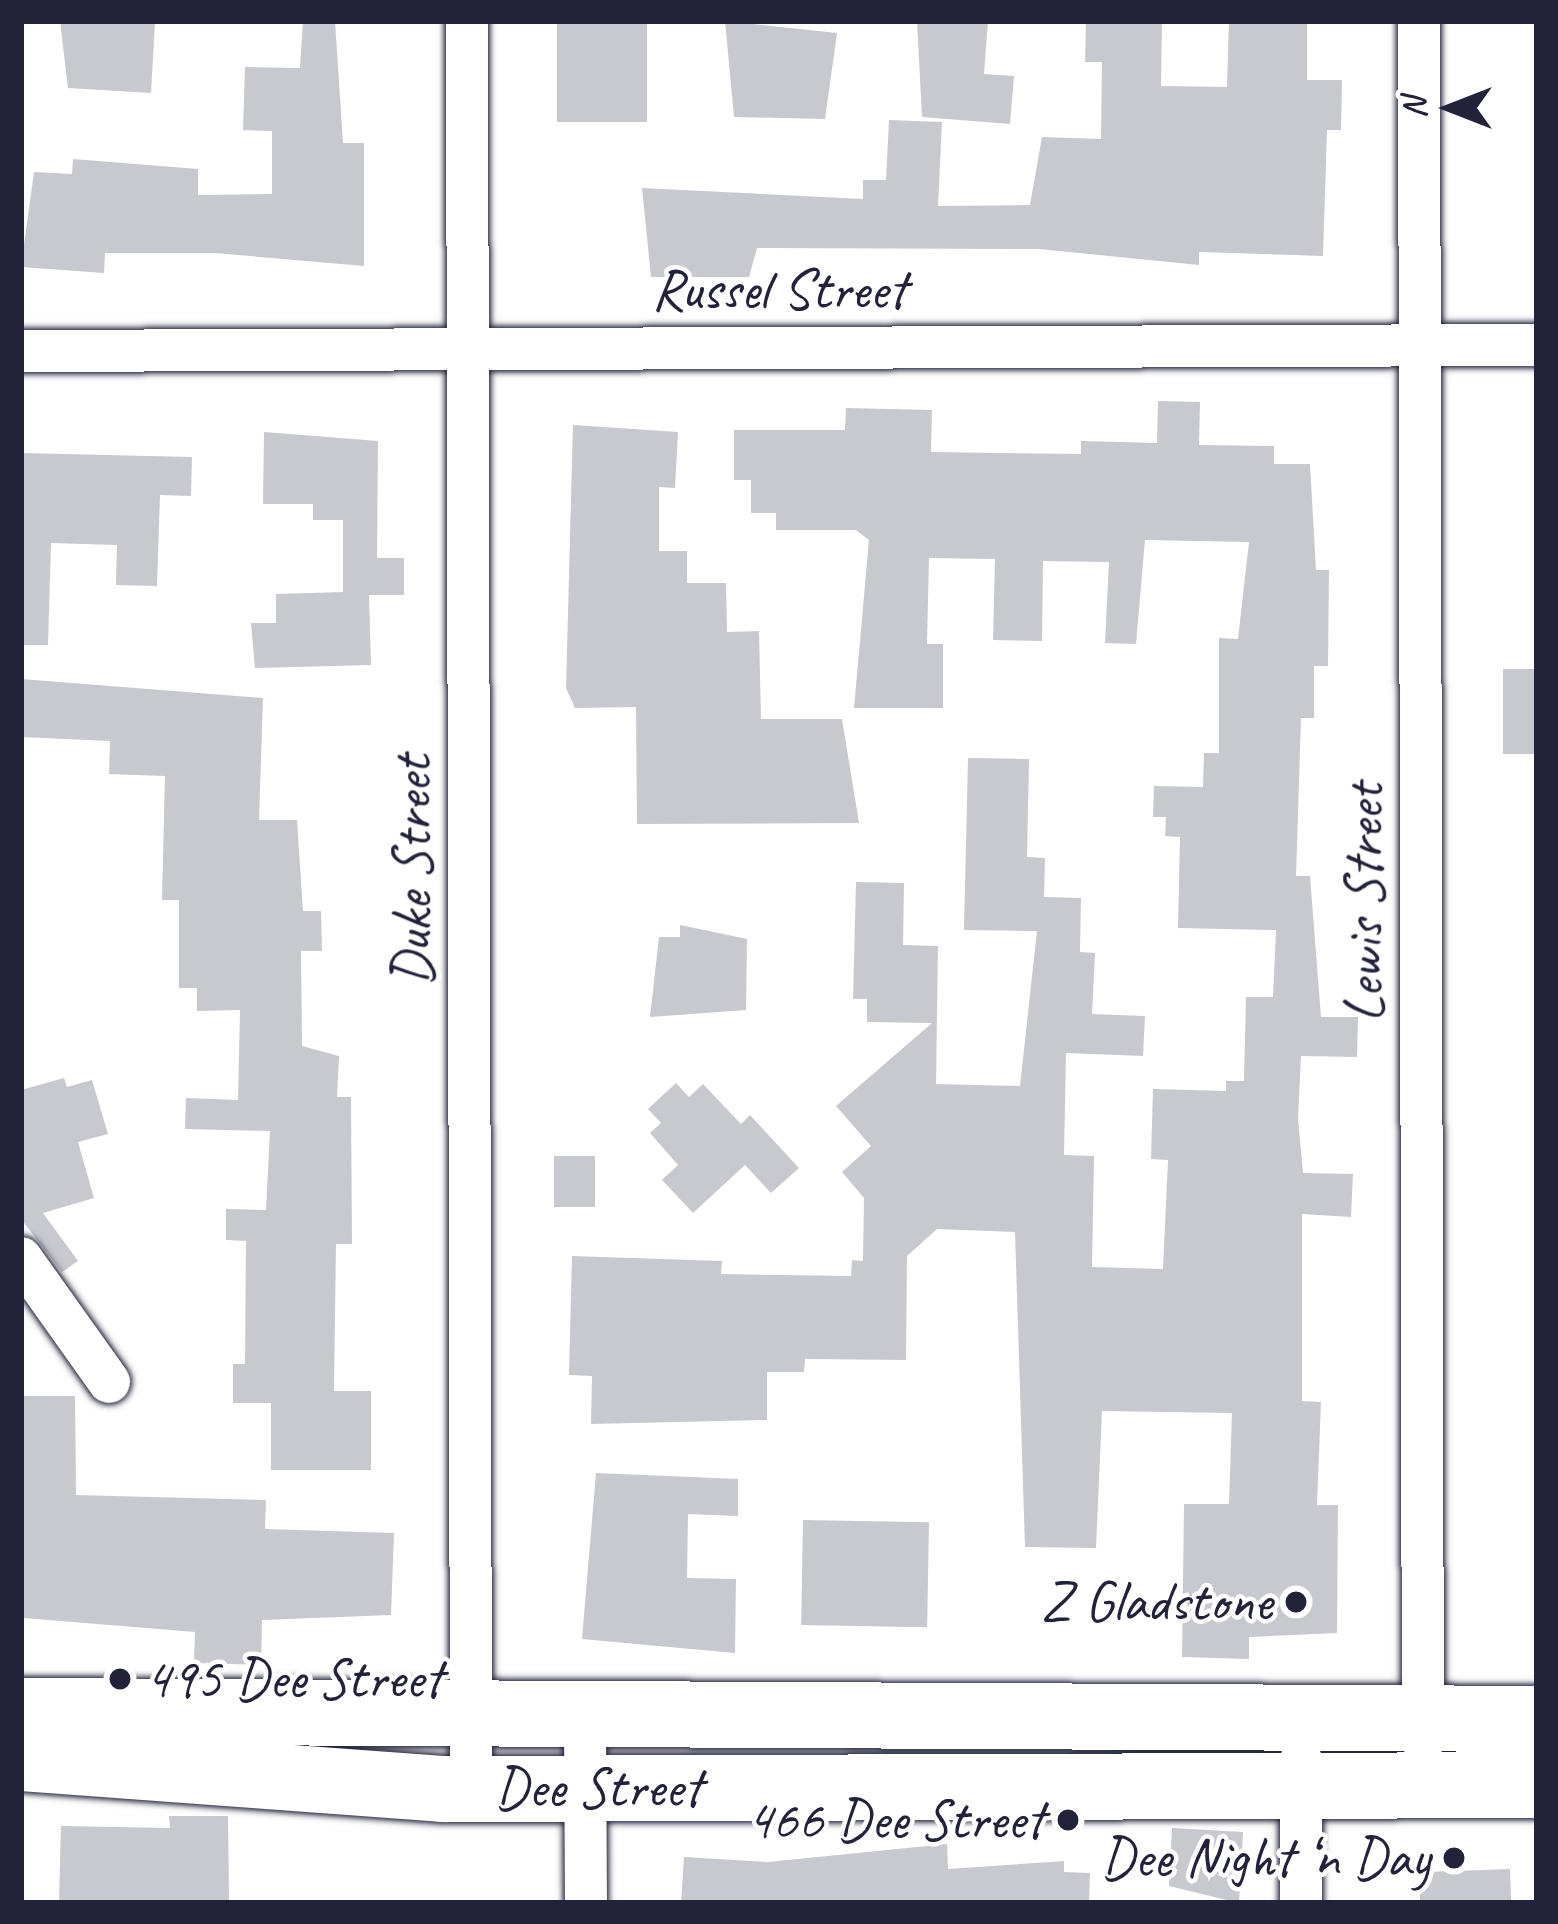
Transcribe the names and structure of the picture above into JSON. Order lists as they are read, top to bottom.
{
  "streets": {
    "main road": ["Dee Street"],
    "street": ["Russel Street", "Duke Street", "Lewis Street"]
  },
  "crossings": [
    ["Russel Street", "Duke Street"],
    ["Russel Street", "Lewis Street"],
    ["Duke Street", "Dee Street"],
    ["Lewis Street", "Dee Street"]
  ],
  "places": [
    "Z Gladstone",
    "495 Dee Street",
    "466 Dee Street",
    "Dee Night ‘n Day"
  ],
  "north": "left"
}
